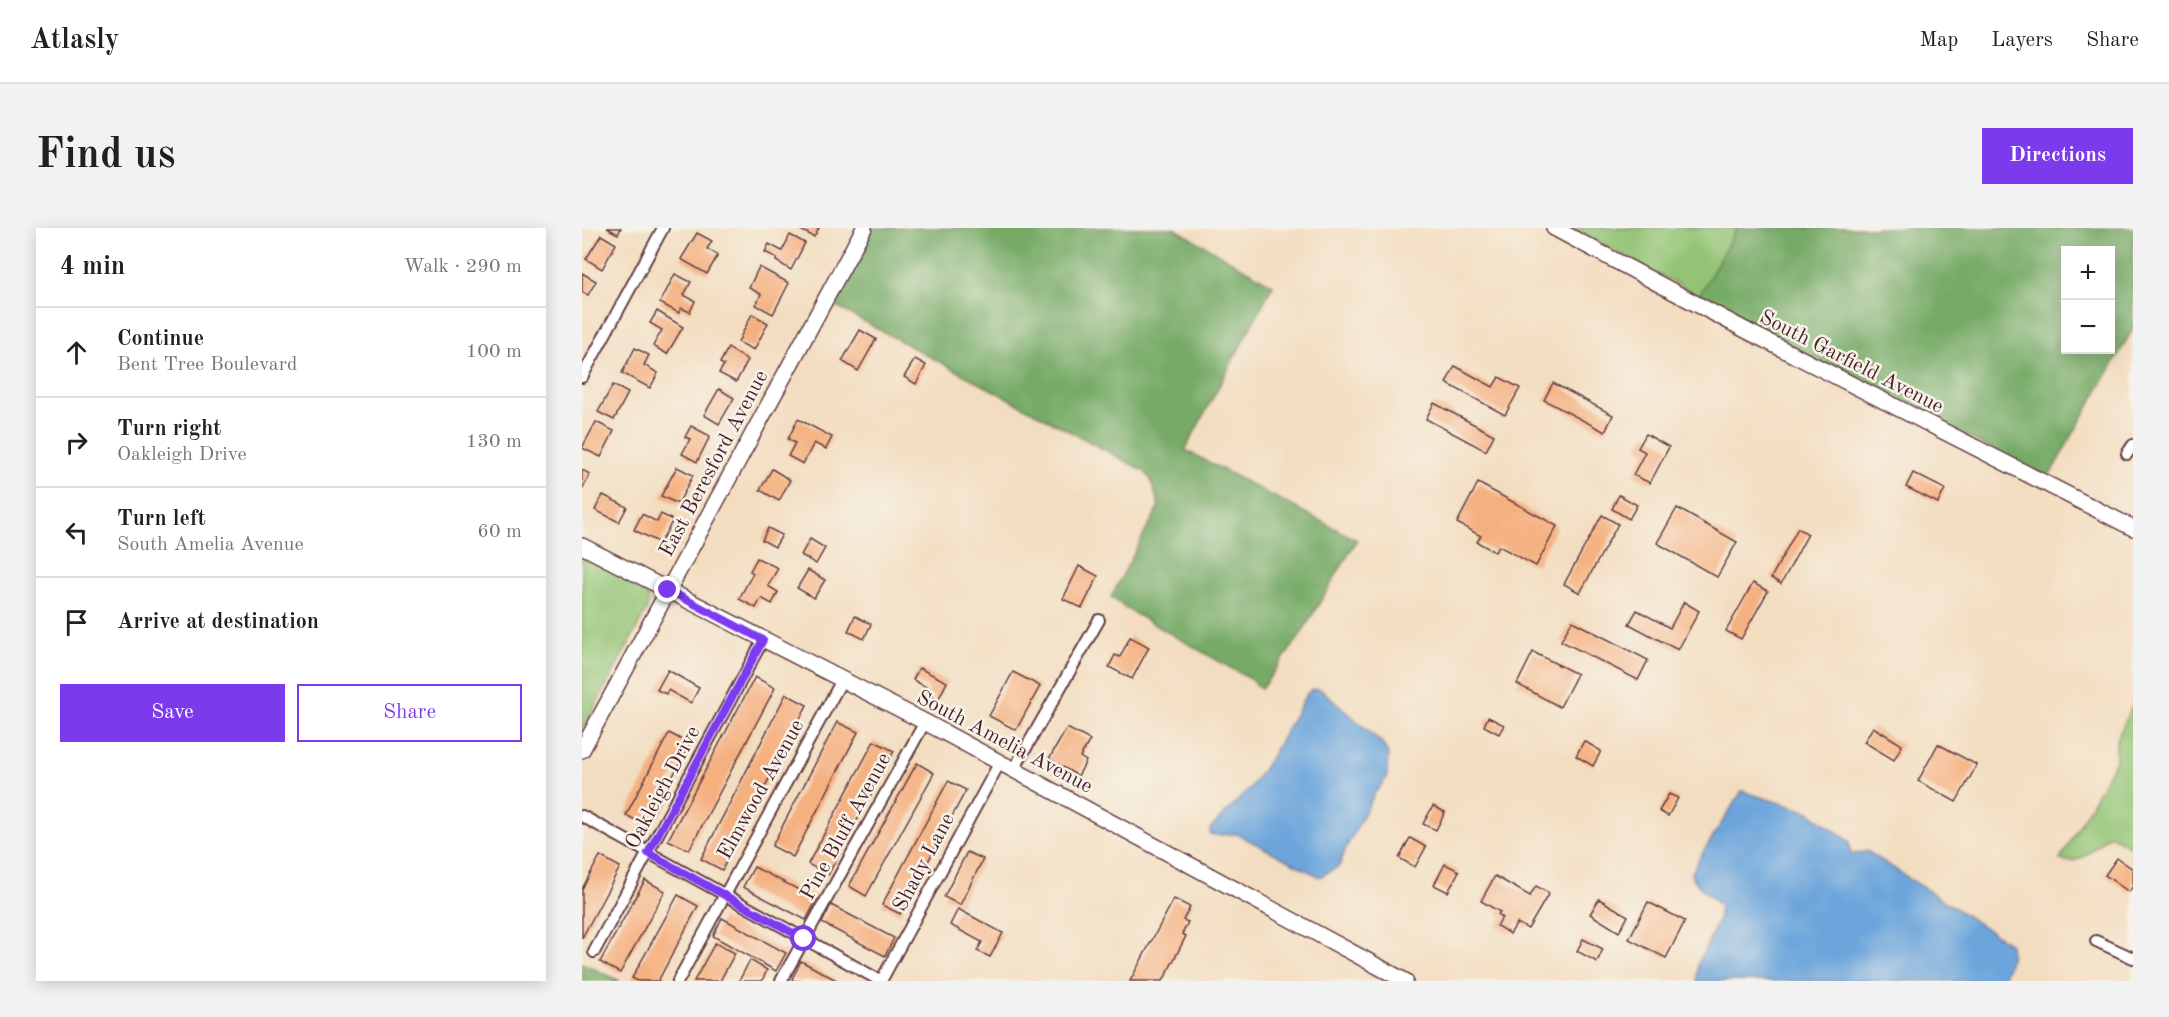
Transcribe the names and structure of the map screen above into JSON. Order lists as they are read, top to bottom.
{
  "streets": {
    "street": [
      "South Garfield Avenue",
      "East Beresford Avenue",
      "South Amelia Avenue",
      "Oakleigh Drive",
      "Elmwood Avenue",
      "Pine Bluff Avenue",
      "Shady Lane"
    ]
  },
  "crossings": [
    ["East Beresford Avenue", "South Amelia Avenue"],
    ["South Amelia Avenue", "Oakleigh Drive"],
    ["South Amelia Avenue", "Elmwood Avenue"],
    ["South Amelia Avenue", "Pine Bluff Avenue"],
    ["South Amelia Avenue", "Shady Lane"]
  ],
  "page": {
    "header": "Atlasly",
    "nav": ["Map", "Layers", "Share"],
    "buttons": [
      "Directions",
      ["Save", "Share"]
    ],
    "title": "Find us",
    "heading": ["4 min", "Walk · 290 m"],
    "map_buttons": ["+", "−"],
    "list": [
      ["Continue", "Bent Tree Boulevard", "100 m"],
      ["Turn right", "Oakleigh Drive", "130 m"],
      ["Turn left", "South Amelia Avenue", "60 m"],
      "Arrive at destination"
    ]
  }
}
